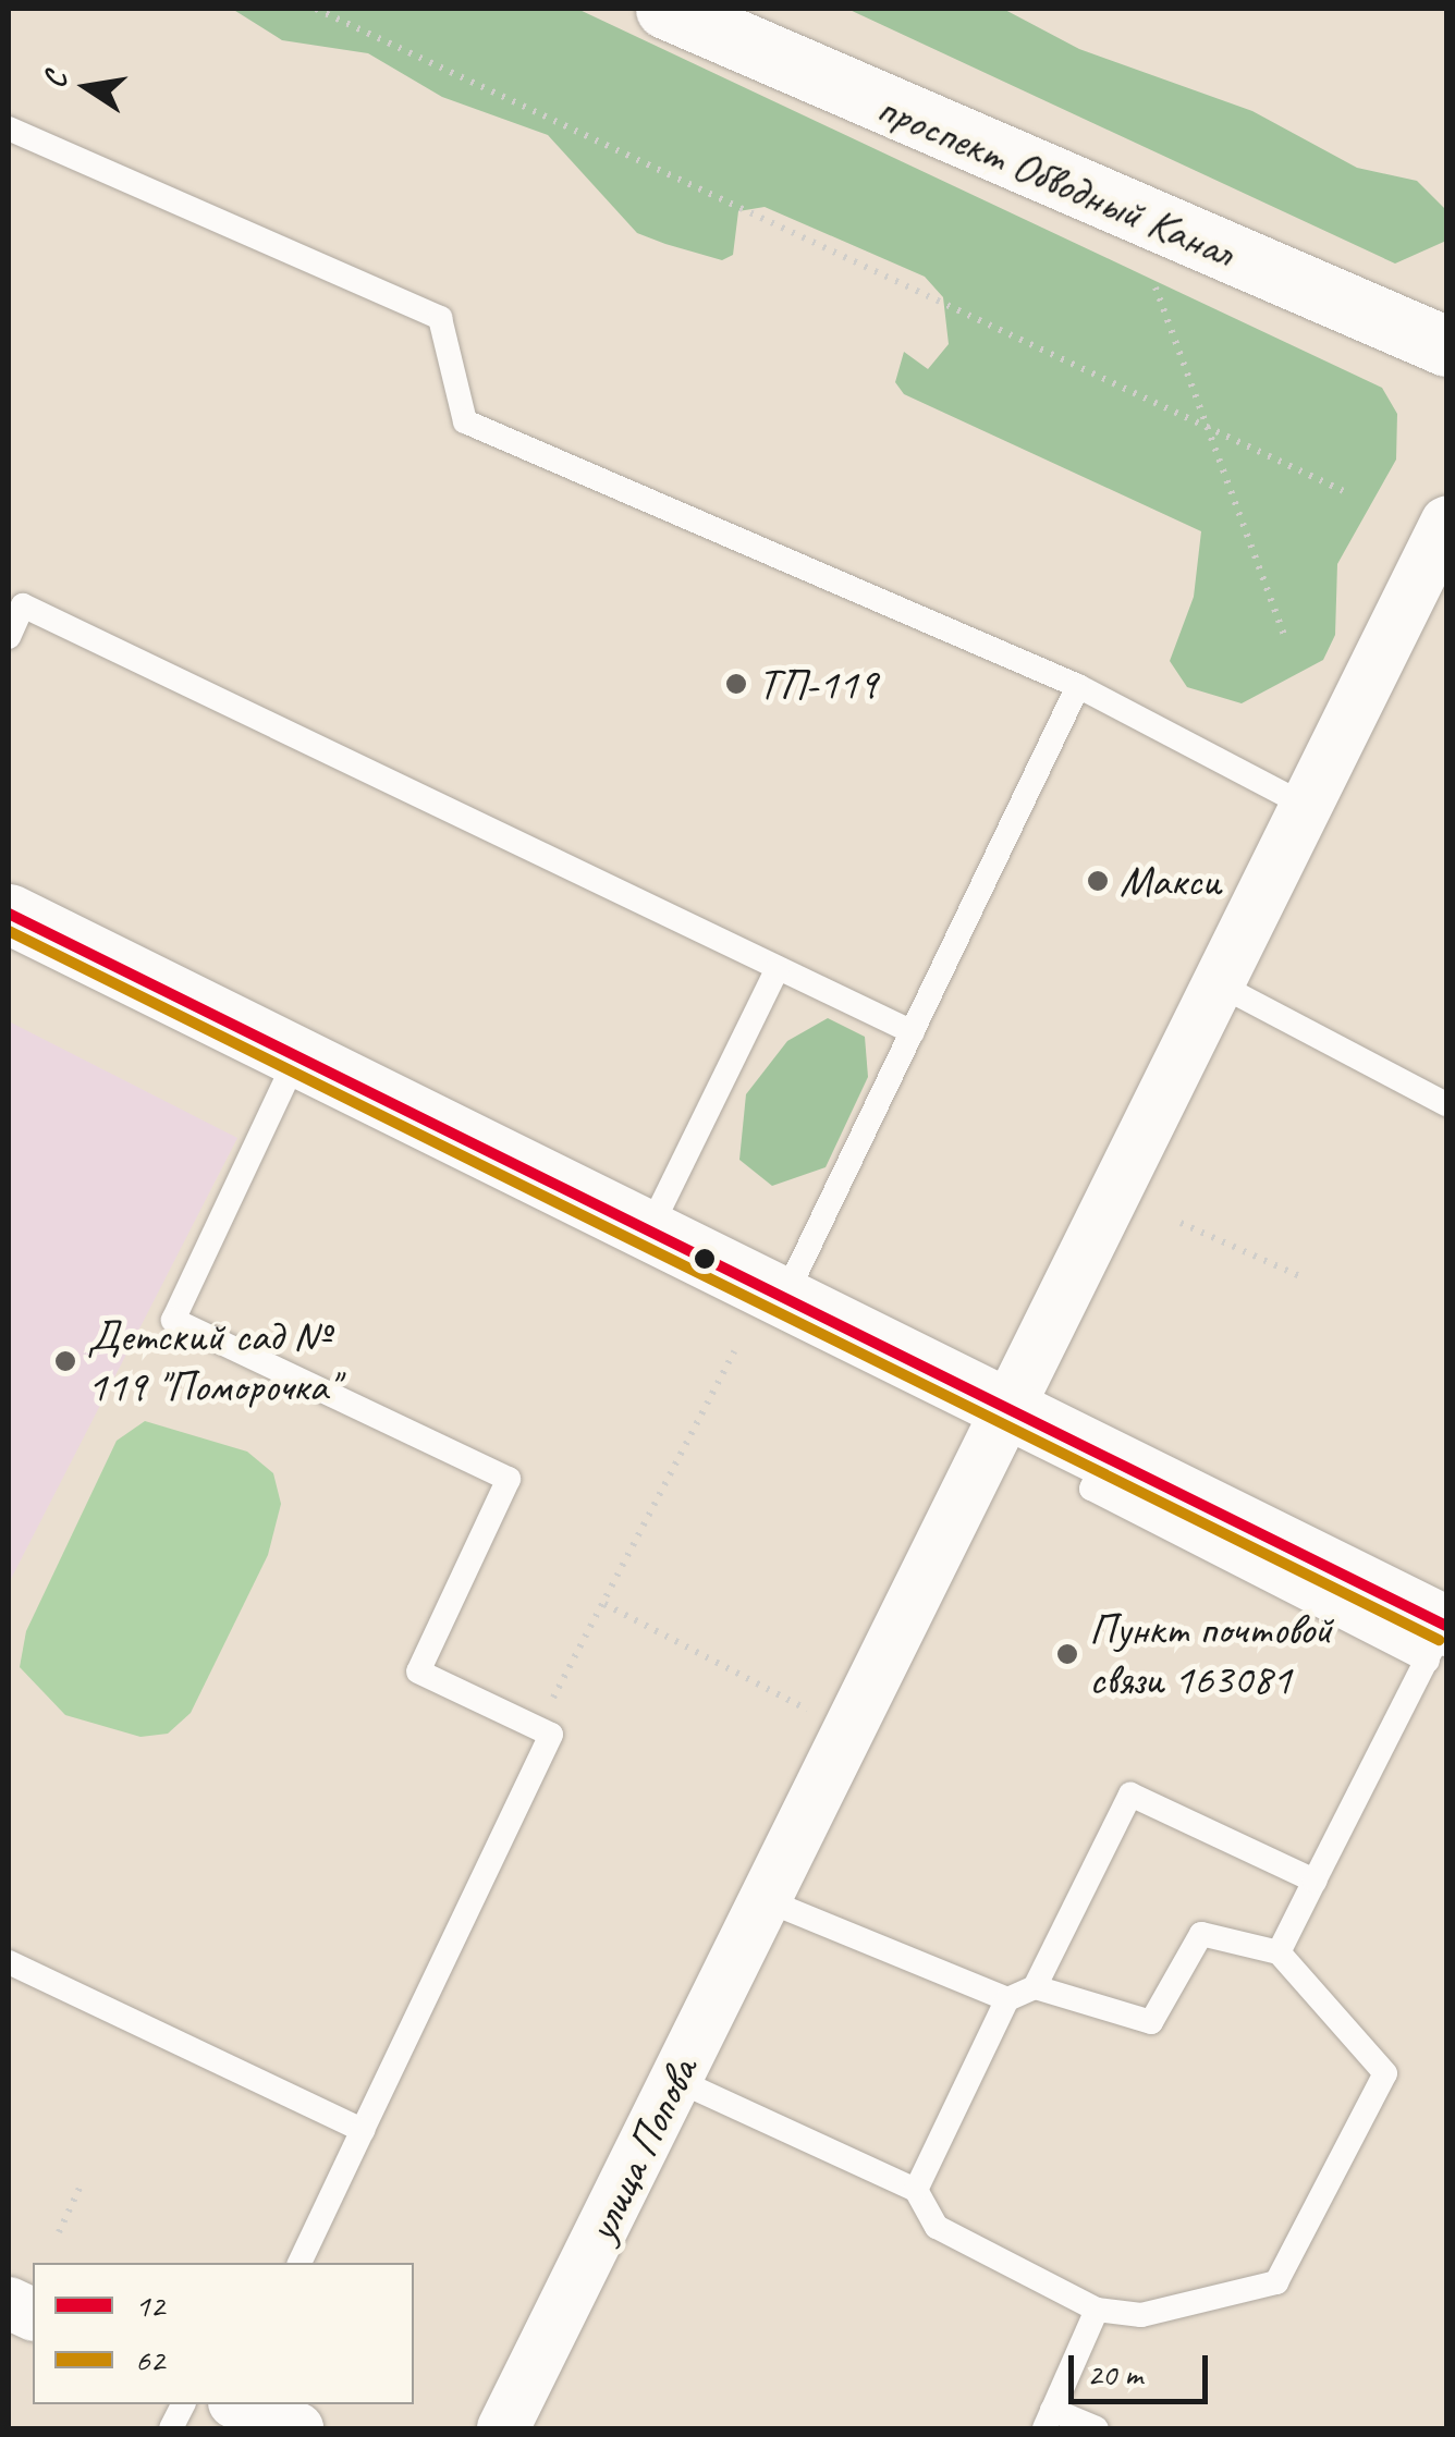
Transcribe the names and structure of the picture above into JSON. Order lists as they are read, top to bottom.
{
  "streets": {
    "main road": ["проспект Обводный Канал"],
    "street": ["улица Попова"]
  },
  "places": [
    "ТП-119",
    "Макси",
    "Детский сад № 119 \"Поморочка\"",
    "Пункт почтовой связи 163081"
  ],
  "lines": ["transit line 12", "transit line 62"],
  "legend": ["12", "62"],
  "scale_bar": "20 m",
  "north": "left"
}
